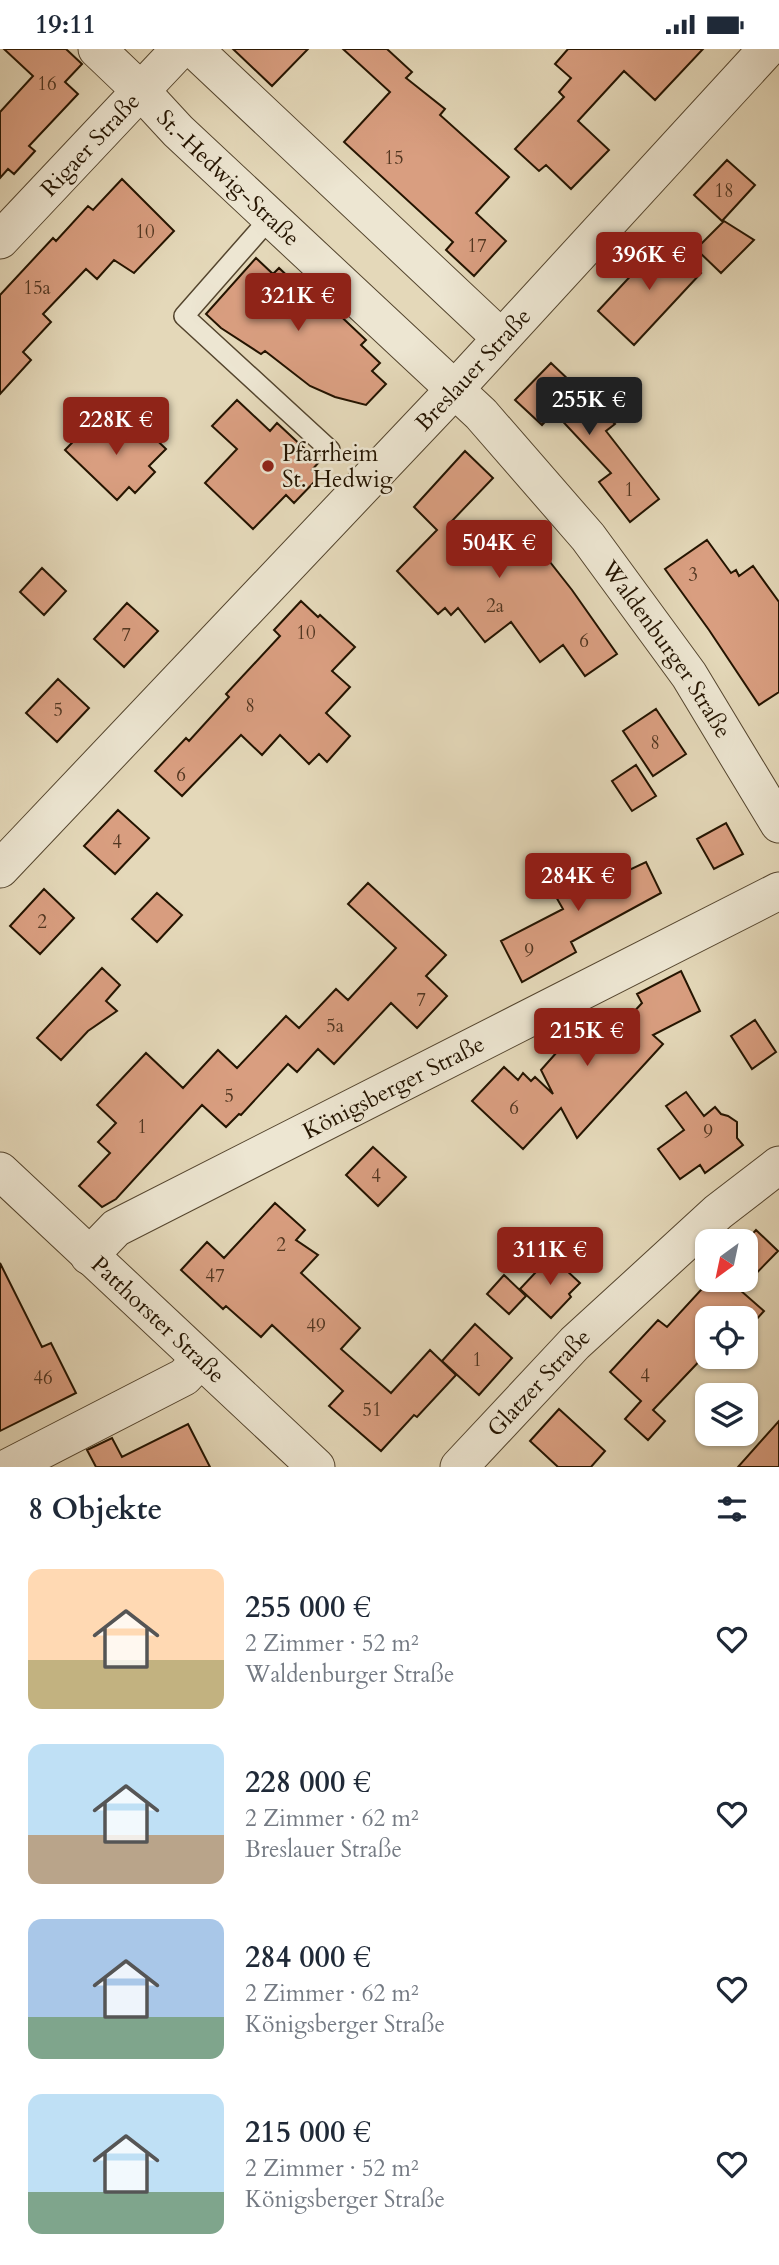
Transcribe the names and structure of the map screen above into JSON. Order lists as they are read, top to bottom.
{
  "streets": {
    "street": [
      "Rigaer Straße",
      "St.-Hedwig-Straße",
      "Breslauer Straße",
      "Waldenburger Straße",
      "Königsberger Straße",
      "Patthorster Straße",
      "Glatzer Straße"
    ]
  },
  "crossings": [
    ["Rigaer Straße", "St.-Hedwig-Straße"],
    ["St.-Hedwig-Straße", "Breslauer Straße"],
    ["St.-Hedwig-Straße", "Waldenburger Straße"],
    ["Breslauer Straße", "Waldenburger Straße"],
    ["Königsberger Straße", "Patthorster Straße"]
  ],
  "places": ["Pfarrheim St. Hedwig"],
  "house_numbers": [
    "16",
    "15",
    "18",
    "10",
    "17",
    "15a",
    "1",
    "3",
    "2a",
    "10",
    "7",
    "6",
    "8",
    "5",
    "8",
    "6",
    "4",
    "2",
    "9",
    "7",
    "5a",
    "5",
    "6",
    "1",
    "9",
    "4",
    "2",
    "47",
    "49",
    "1",
    "4",
    "46",
    "51"
  ],
  "north": "bottom left",
  "page": {
    "status": "19:11",
    "price": [
      "396K €",
      "321K €",
      "255K €",
      "228K €",
      "504K €",
      "284K €",
      "215K €",
      "311K €"
    ],
    "heading": "8 Objekte",
    "list": [
      {
        "name": "255 000 €",
        "note": "2 Zimmer · 52 m² · Waldenburger Straße"
      },
      {
        "name": "228 000 €",
        "note": "2 Zimmer · 62 m² · Breslauer Straße"
      },
      {
        "name": "284 000 €",
        "note": "2 Zimmer · 62 m² · Königsberger Straße"
      },
      {
        "name": "215 000 €",
        "note": "2 Zimmer · 52 m² · Königsberger Straße"
      }
    ]
  }
}
